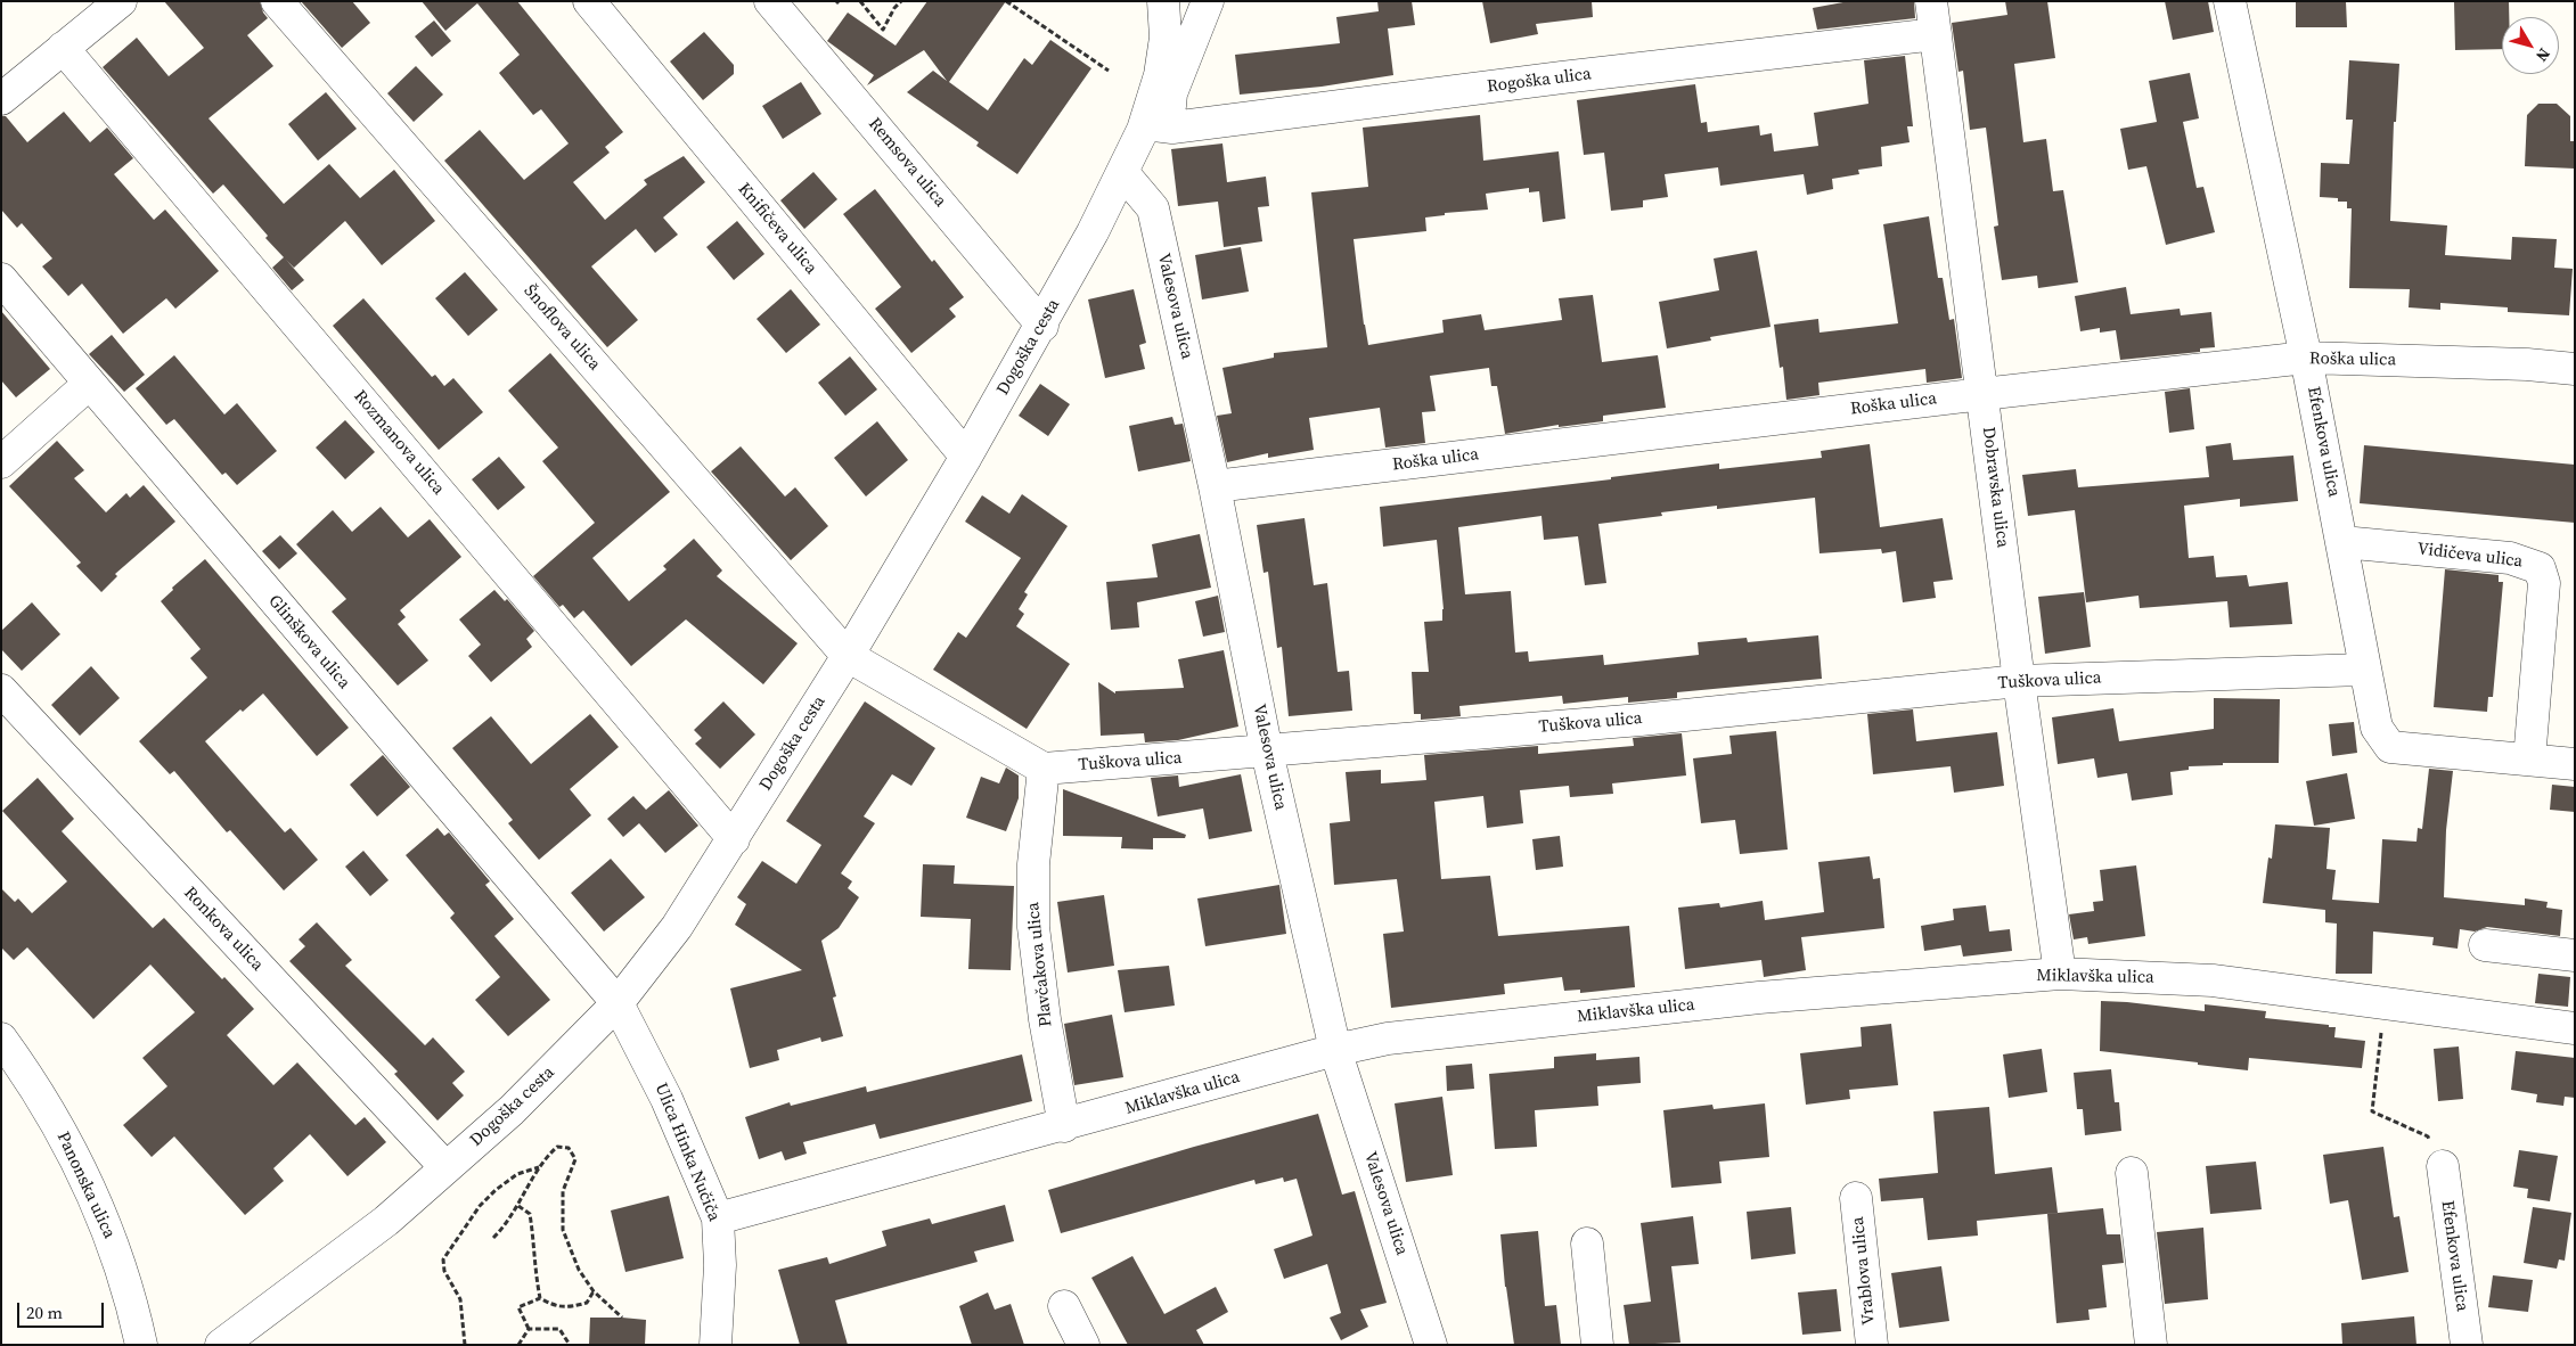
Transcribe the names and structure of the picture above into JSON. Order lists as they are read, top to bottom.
{
  "streets": {
    "street": [
      "Rogoška ulica",
      "Remsova ulica",
      "Knifičeva ulica",
      "Valesova ulica",
      "Šnoflova ulica",
      "Dogoška cesta",
      "Roška ulica",
      "Efenkova ulica",
      "Rozmanova ulica",
      "Dobravska ulica",
      "Vidičeva ulica",
      "Glinškova ulica",
      "Tuškova ulica",
      "Ronkova ulica",
      "Plavčakova ulica",
      "Miklavška ulica",
      "Ulica Hinka Nučiča",
      "Panonska ulica",
      "Vrablova ulica"
    ]
  },
  "crossings": [
    ["Rogoška ulica", "Dogoška cesta"],
    ["Rogoška ulica", "Dobravska ulica"],
    ["Remsova ulica", "Dogoška cesta"],
    ["Knifičeva ulica", "Dogoška cesta"],
    ["Valesova ulica", "Dogoška cesta"],
    ["Valesova ulica", "Roška ulica"],
    ["Valesova ulica", "Tuškova ulica"],
    ["Valesova ulica", "Miklavška ulica"],
    ["Šnoflova ulica", "Dogoška cesta"],
    ["Dogoška cesta", "Rozmanova ulica"],
    ["Dogoška cesta", "Glinškova ulica"],
    ["Dogoška cesta", "Ronkova ulica"],
    ["Dogoška cesta", "Ulica Hinka Nučiča"],
    ["Roška ulica", "Efenkova ulica"],
    ["Roška ulica", "Dobravska ulica"],
    ["Efenkova ulica", "Vidičeva ulica"],
    ["Efenkova ulica", "Tuškova ulica"],
    ["Dobravska ulica", "Tuškova ulica"],
    ["Dobravska ulica", "Miklavška ulica"],
    ["Glinškova ulica", "Ulica Hinka Nučiča"],
    ["Tuškova ulica", "Plavčakova ulica"],
    ["Plavčakova ulica", "Miklavška ulica"],
    ["Miklavška ulica", "Ulica Hinka Nučiča"]
  ],
  "scale_bar": "20 m",
  "north": "bottom right"
}
